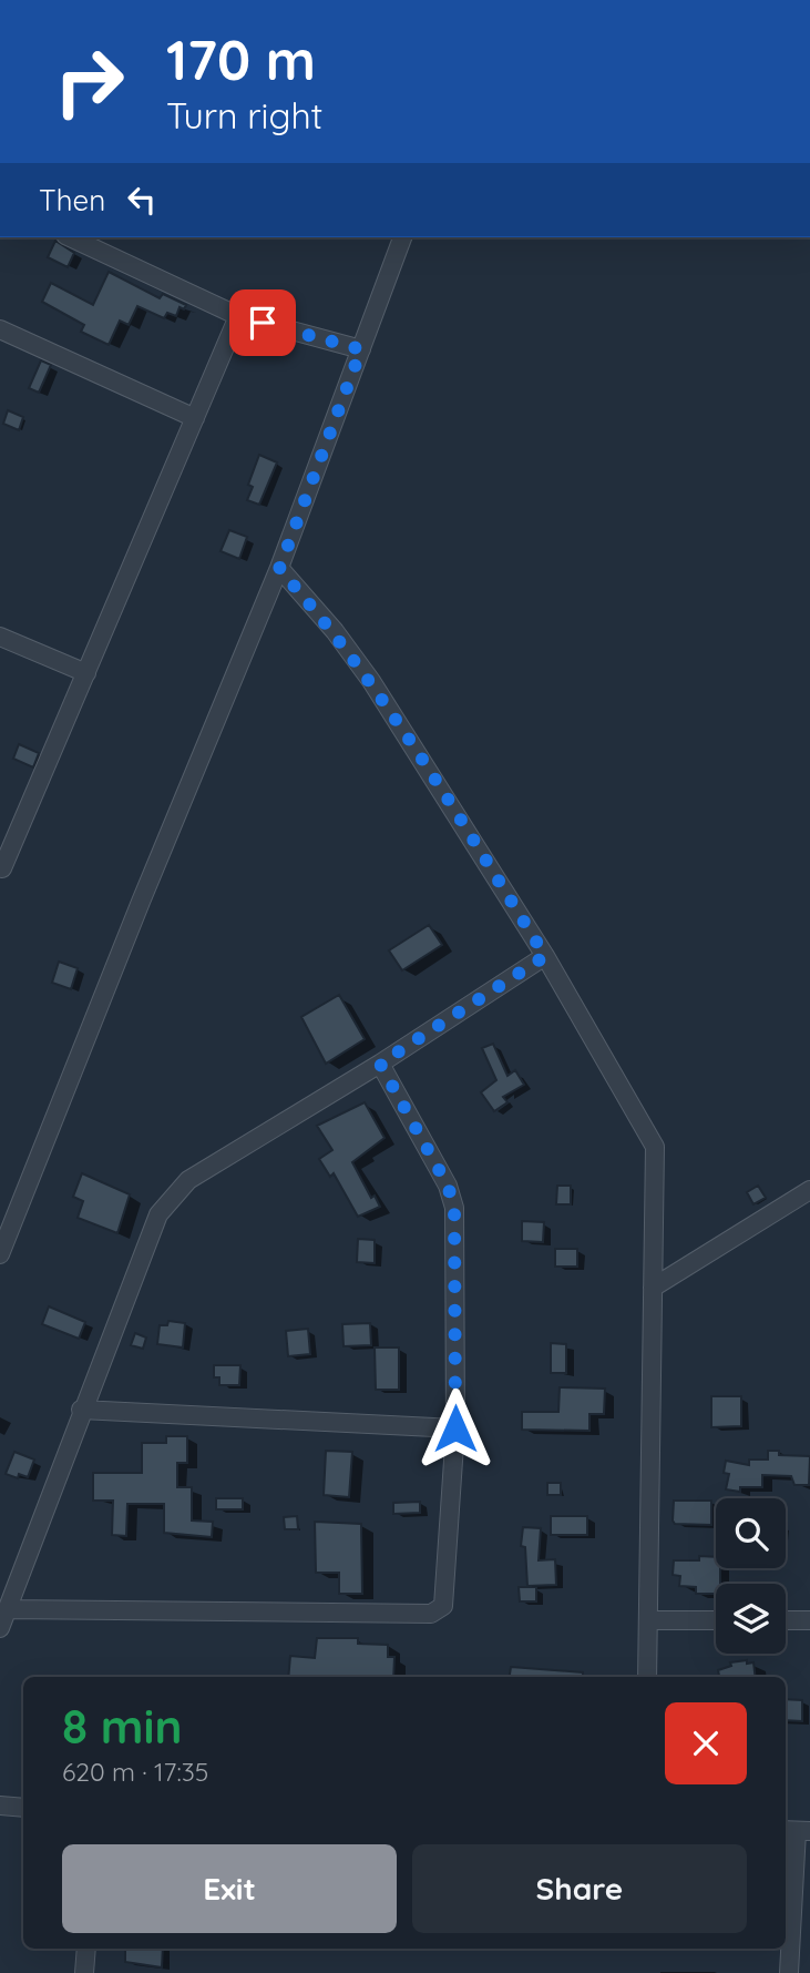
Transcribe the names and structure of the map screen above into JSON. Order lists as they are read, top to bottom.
{
  "page": {
    "turn": ["170 m", "Turn right"],
    "then": "Then",
    "heading": ["8 min", "620 m · 17:35"],
    "buttons": ["Exit", "Share"]
  }
}
